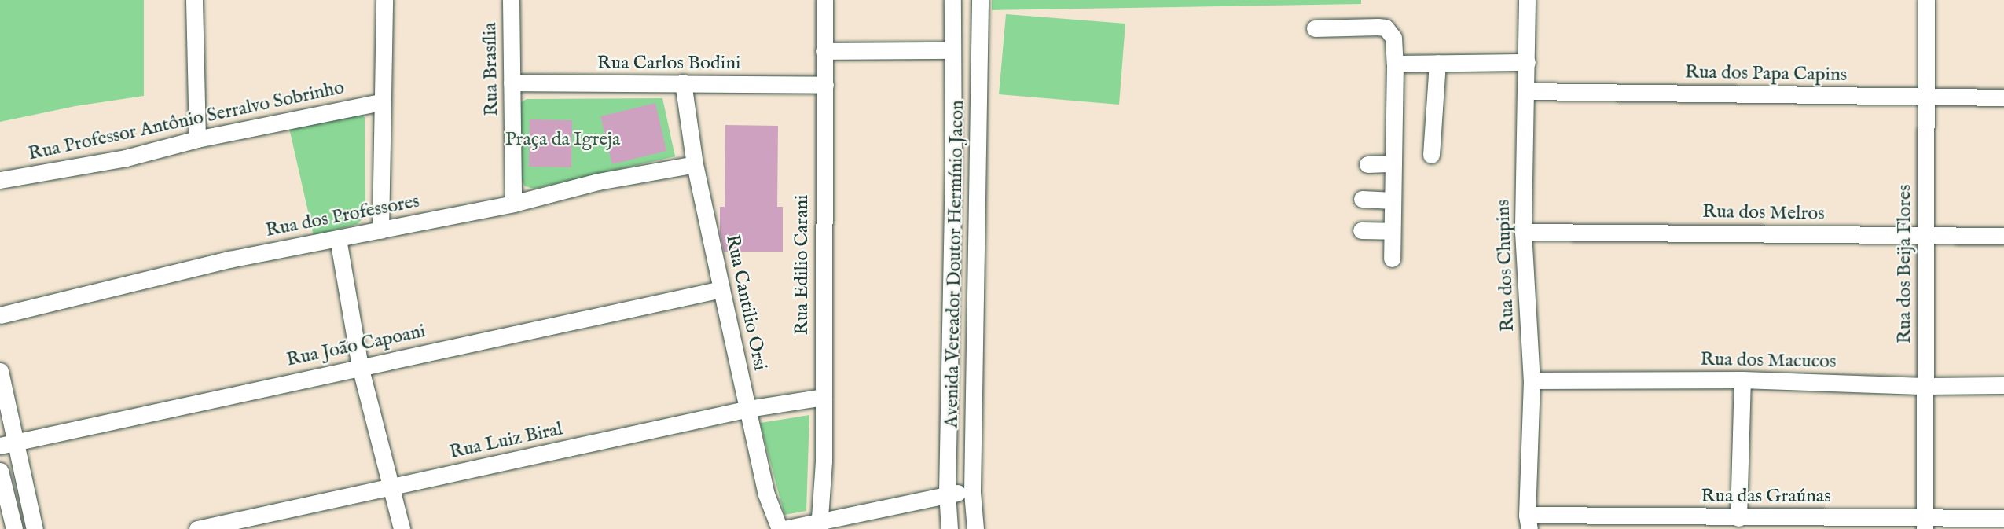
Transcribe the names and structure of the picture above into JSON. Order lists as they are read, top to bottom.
{
  "streets": {
    "street": [
      "Rua Carlos Bodini",
      "Rua Brasília",
      "Rua dos Papa Capins",
      "Rua Professor Antônio Serralvo Sobrinho",
      "Rua dos Melros",
      "Rua dos Professores",
      "Avenida Vereador Doutor Hermínio Jacon",
      "Rua dos Beija Flores",
      "Rua Edilio Carani",
      "Rua dos Chupins",
      "Rua Cantilio Orsi",
      "Rua João Capoani",
      "Rua dos Macucos",
      "Rua Luiz Biral",
      "Rua das Graúnas"
    ]
  },
  "crossings": [
    ["Rua Carlos Bodini", "Rua Brasília"],
    ["Rua Carlos Bodini", "Rua Edilio Carani"],
    ["Rua Carlos Bodini", "Rua Cantilio Orsi"],
    ["Rua Brasília", "Rua dos Professores"],
    ["Rua dos Papa Capins", "Rua dos Beija Flores"],
    ["Rua dos Papa Capins", "Rua dos Chupins"],
    ["Rua dos Melros", "Rua dos Beija Flores"],
    ["Rua dos Melros", "Rua dos Chupins"],
    ["Rua dos Professores", "Rua Cantilio Orsi"],
    ["Rua dos Beija Flores", "Rua dos Macucos"],
    ["Rua dos Beija Flores", "Rua das Graúnas"],
    ["Rua Edilio Carani", "Rua Luiz Biral"],
    ["Rua dos Chupins", "Rua dos Macucos"],
    ["Rua dos Chupins", "Rua das Graúnas"],
    ["Rua Cantilio Orsi", "Rua João Capoani"],
    ["Rua Cantilio Orsi", "Rua Luiz Biral"]
  ],
  "parks": ["Praça da Igreja"]
}
